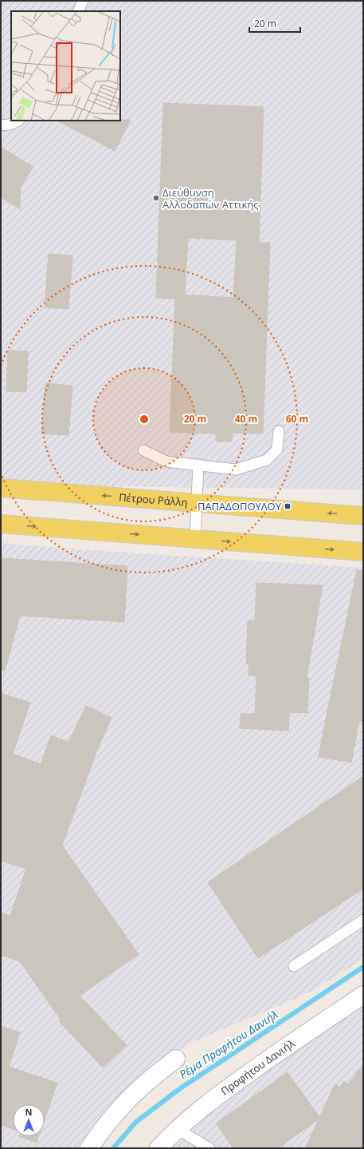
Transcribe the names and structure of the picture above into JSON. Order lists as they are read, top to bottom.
{
  "streets": {
    "main road": ["Πέτρου Ράλλη"],
    "street": ["Προφήτου Δανιήλ"]
  },
  "water": ["Ρέμα Προφήτου Δανιήλ"],
  "places": {
    "other": ["Διεύθυνση Αλλοδαπών Αττικής"],
    "transit": ["ΠΑΠΑΔΟΠΟΥΛΟΥ"]
  },
  "scale_bar": "20 m",
  "north": "top",
  "rings": ["20 m", "40 m", "60 m"]
}
